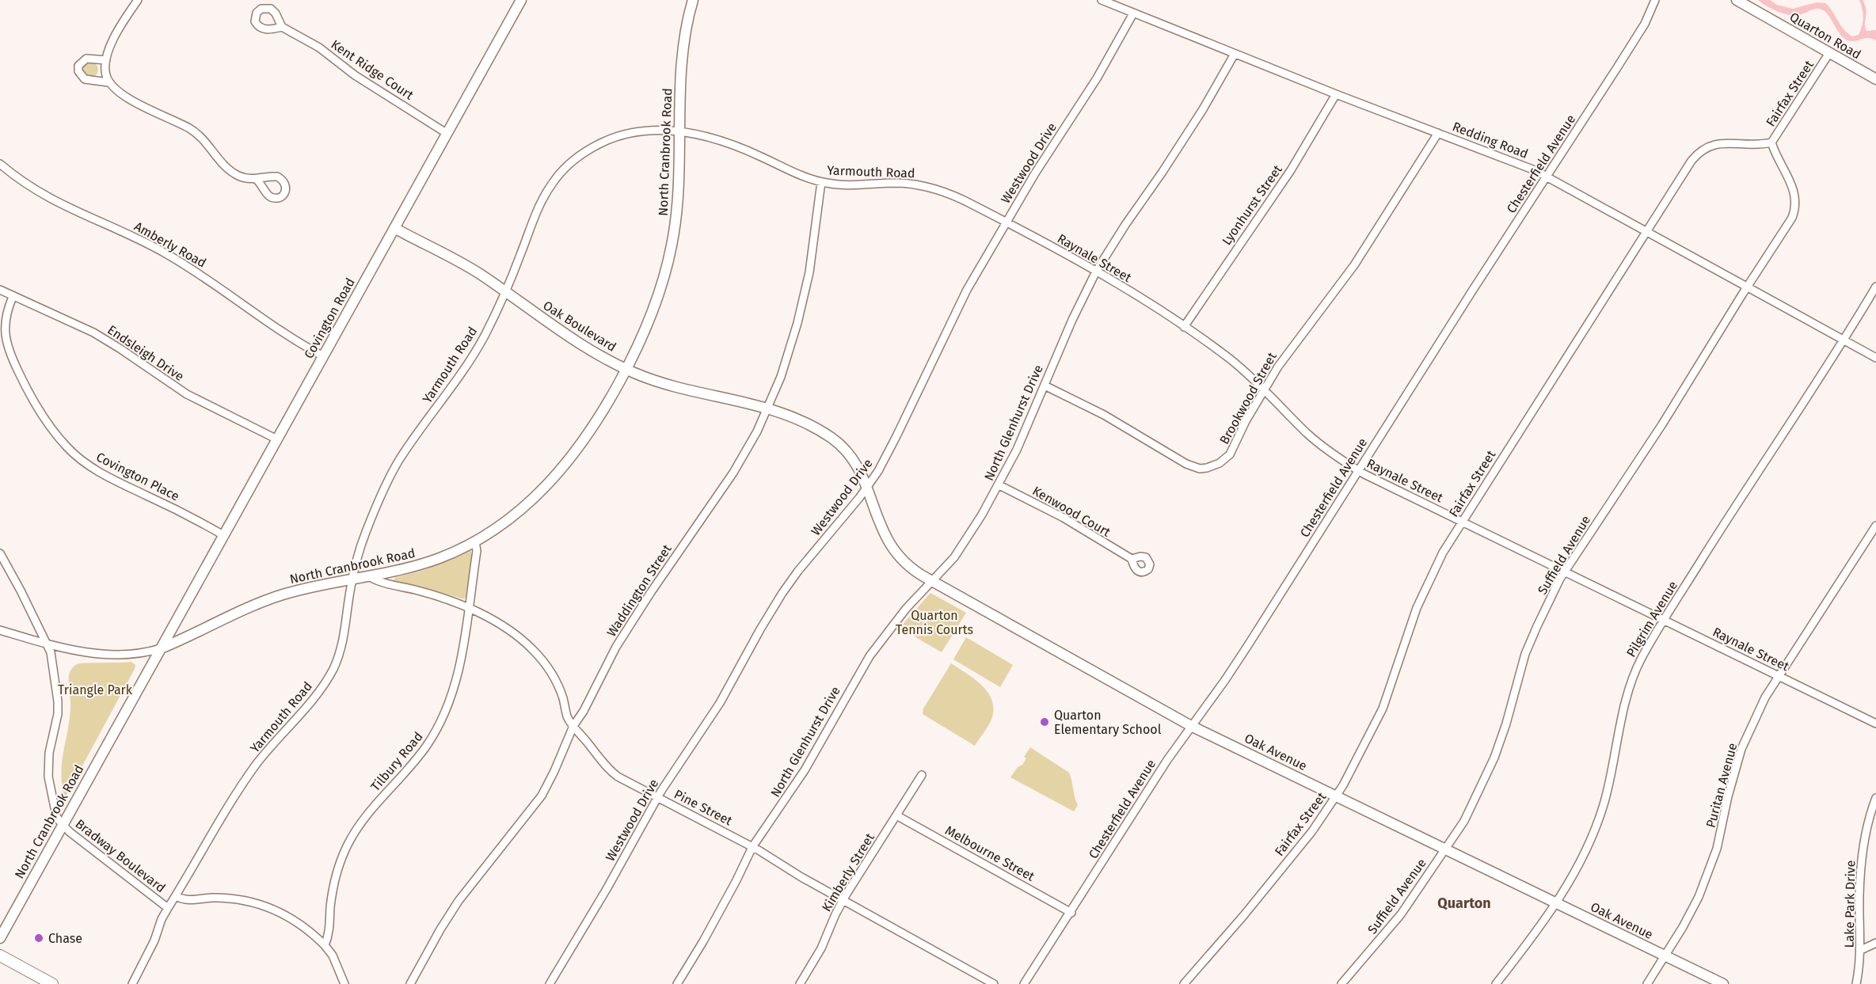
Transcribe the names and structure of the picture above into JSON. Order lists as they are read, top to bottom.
{
  "streets": {
    "street": [
      "Quarton Road",
      "Kent Ridge Court",
      "Fairfax Street",
      "Redding Road",
      "North Cranbrook Road",
      "Westwood Drive",
      "Chesterfield Avenue",
      "Yarmouth Road",
      "Lyonhurst Street",
      "Amberly Road",
      "Raynale Street",
      "Covington Road",
      "Oak Boulevard",
      "Endsleigh Drive",
      "Brookwood Street",
      "North Glenhurst Drive",
      "Covington Place",
      "Kenwood Court",
      "Suffield Avenue",
      "Waddington Street",
      "Pilgrim Avenue",
      "Oak Avenue",
      "Tilbury Road",
      "Puritan Avenue",
      "Pine Street",
      "Melbourne Street",
      "Bradway Boulevard",
      "Kimberly Street",
      "Lake Park Drive"
    ]
  },
  "crossings": [
    ["Quarton Road", "Fairfax Street"],
    ["Kent Ridge Court", "Covington Road"],
    ["Fairfax Street", "Redding Road"],
    ["Fairfax Street", "Raynale Street"],
    ["Fairfax Street", "Suffield Avenue"],
    ["Fairfax Street", "Oak Avenue"],
    ["Redding Road", "Westwood Drive"],
    ["Redding Road", "Chesterfield Avenue"],
    ["Redding Road", "Lyonhurst Street"],
    ["Redding Road", "Brookwood Street"],
    ["Redding Road", "North Glenhurst Drive"],
    ["Redding Road", "Suffield Avenue"],
    ["Redding Road", "Pilgrim Avenue"],
    ["North Cranbrook Road", "Yarmouth Road"],
    ["North Cranbrook Road", "Covington Road"],
    ["North Cranbrook Road", "Oak Boulevard"],
    ["North Cranbrook Road", "Tilbury Road"],
    ["North Cranbrook Road", "Pine Street"],
    ["North Cranbrook Road", "Bradway Boulevard"],
    ["Westwood Drive", "Raynale Street"],
    ["Westwood Drive", "Oak Boulevard"],
    ["Westwood Drive", "Oak Avenue"],
    ["Westwood Drive", "Pine Street"],
    ["Chesterfield Avenue", "Raynale Street"],
    ["Chesterfield Avenue", "Oak Avenue"],
    ["Chesterfield Avenue", "Melbourne Street"],
    ["Yarmouth Road", "Raynale Street"],
    ["Yarmouth Road", "Oak Boulevard"],
    ["Yarmouth Road", "Waddington Street"],
    ["Yarmouth Road", "Bradway Boulevard"],
    ["Lyonhurst Street", "Raynale Street"],
    ["Amberly Road", "Covington Road"],
    ["Raynale Street", "Brookwood Street"],
    ["Raynale Street", "North Glenhurst Drive"],
    ["Raynale Street", "Suffield Avenue"],
    ["Raynale Street", "Pilgrim Avenue"],
    ["Raynale Street", "Puritan Avenue"],
    ["Covington Road", "Oak Boulevard"],
    ["Covington Road", "Endsleigh Drive"],
    ["Covington Road", "Covington Place"],
    ["Oak Boulevard", "Waddington Street"],
    ["Oak Boulevard", "Oak Avenue"],
    ["Endsleigh Drive", "Covington Place"],
    ["Brookwood Street", "North Glenhurst Drive"],
    ["North Glenhurst Drive", "Kenwood Court"],
    ["North Glenhurst Drive", "Oak Avenue"],
    ["North Glenhurst Drive", "Pine Street"],
    ["Suffield Avenue", "Oak Avenue"],
    ["Waddington Street", "Pine Street"],
    ["Pilgrim Avenue", "Oak Avenue"],
    ["Oak Avenue", "Puritan Avenue"],
    ["Tilbury Road", "Pine Street"],
    ["Pine Street", "Kimberly Street"],
    ["Melbourne Street", "Kimberly Street"]
  ],
  "districts": ["Quarton"],
  "parks": ["Quarton Tennis Courts", "Triangle Park"],
  "places": ["Quarton Elementary School", "Chase"]
}
